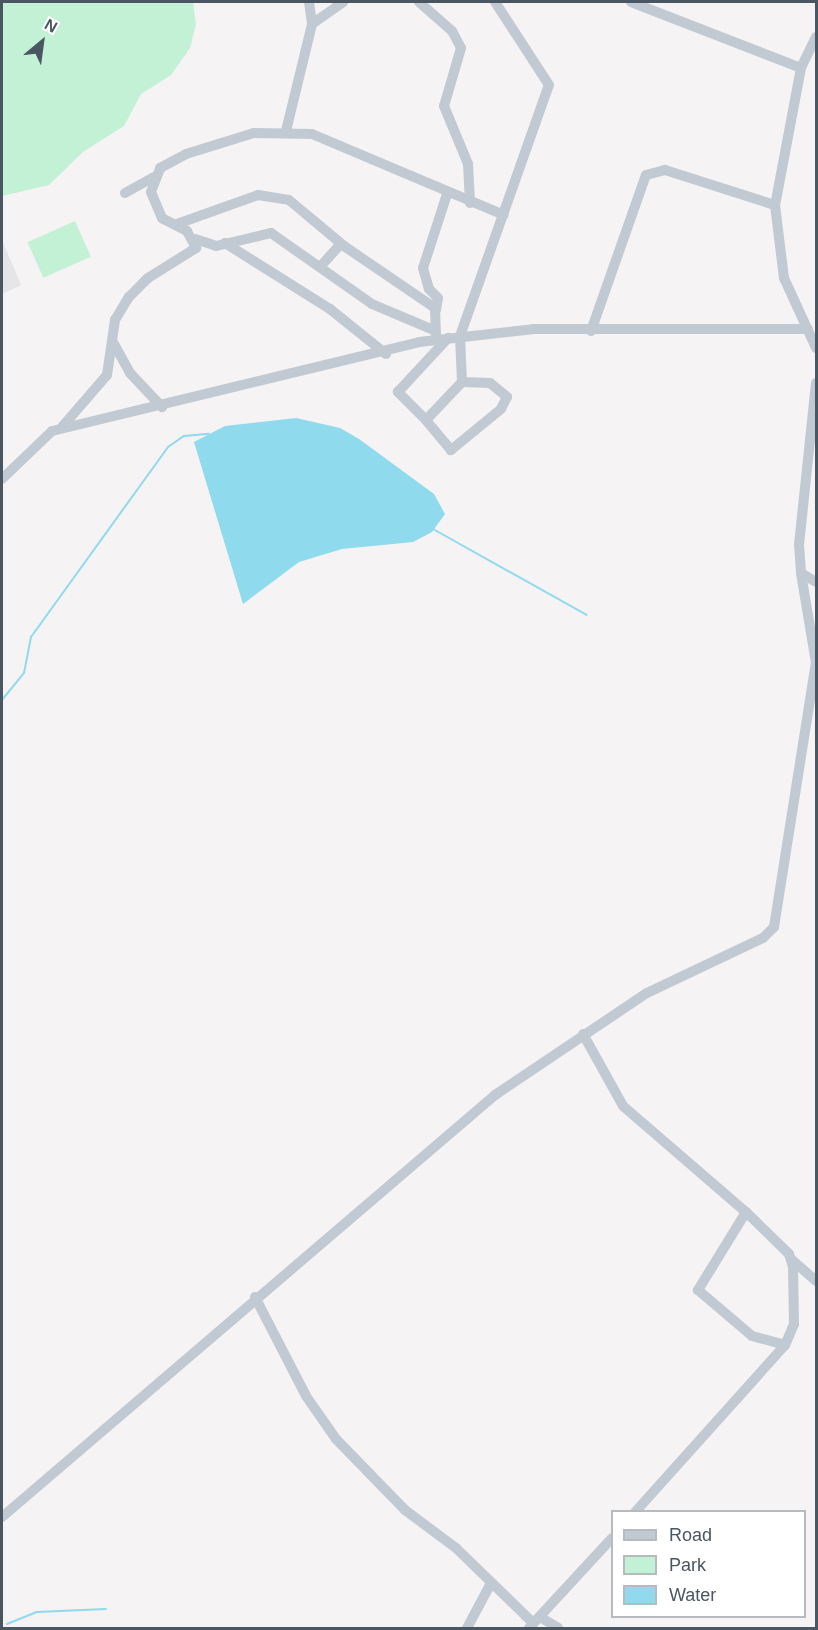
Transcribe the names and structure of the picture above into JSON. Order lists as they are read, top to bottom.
{
  "legend": ["Road", "Park", "Water"],
  "north": "top right"
}
